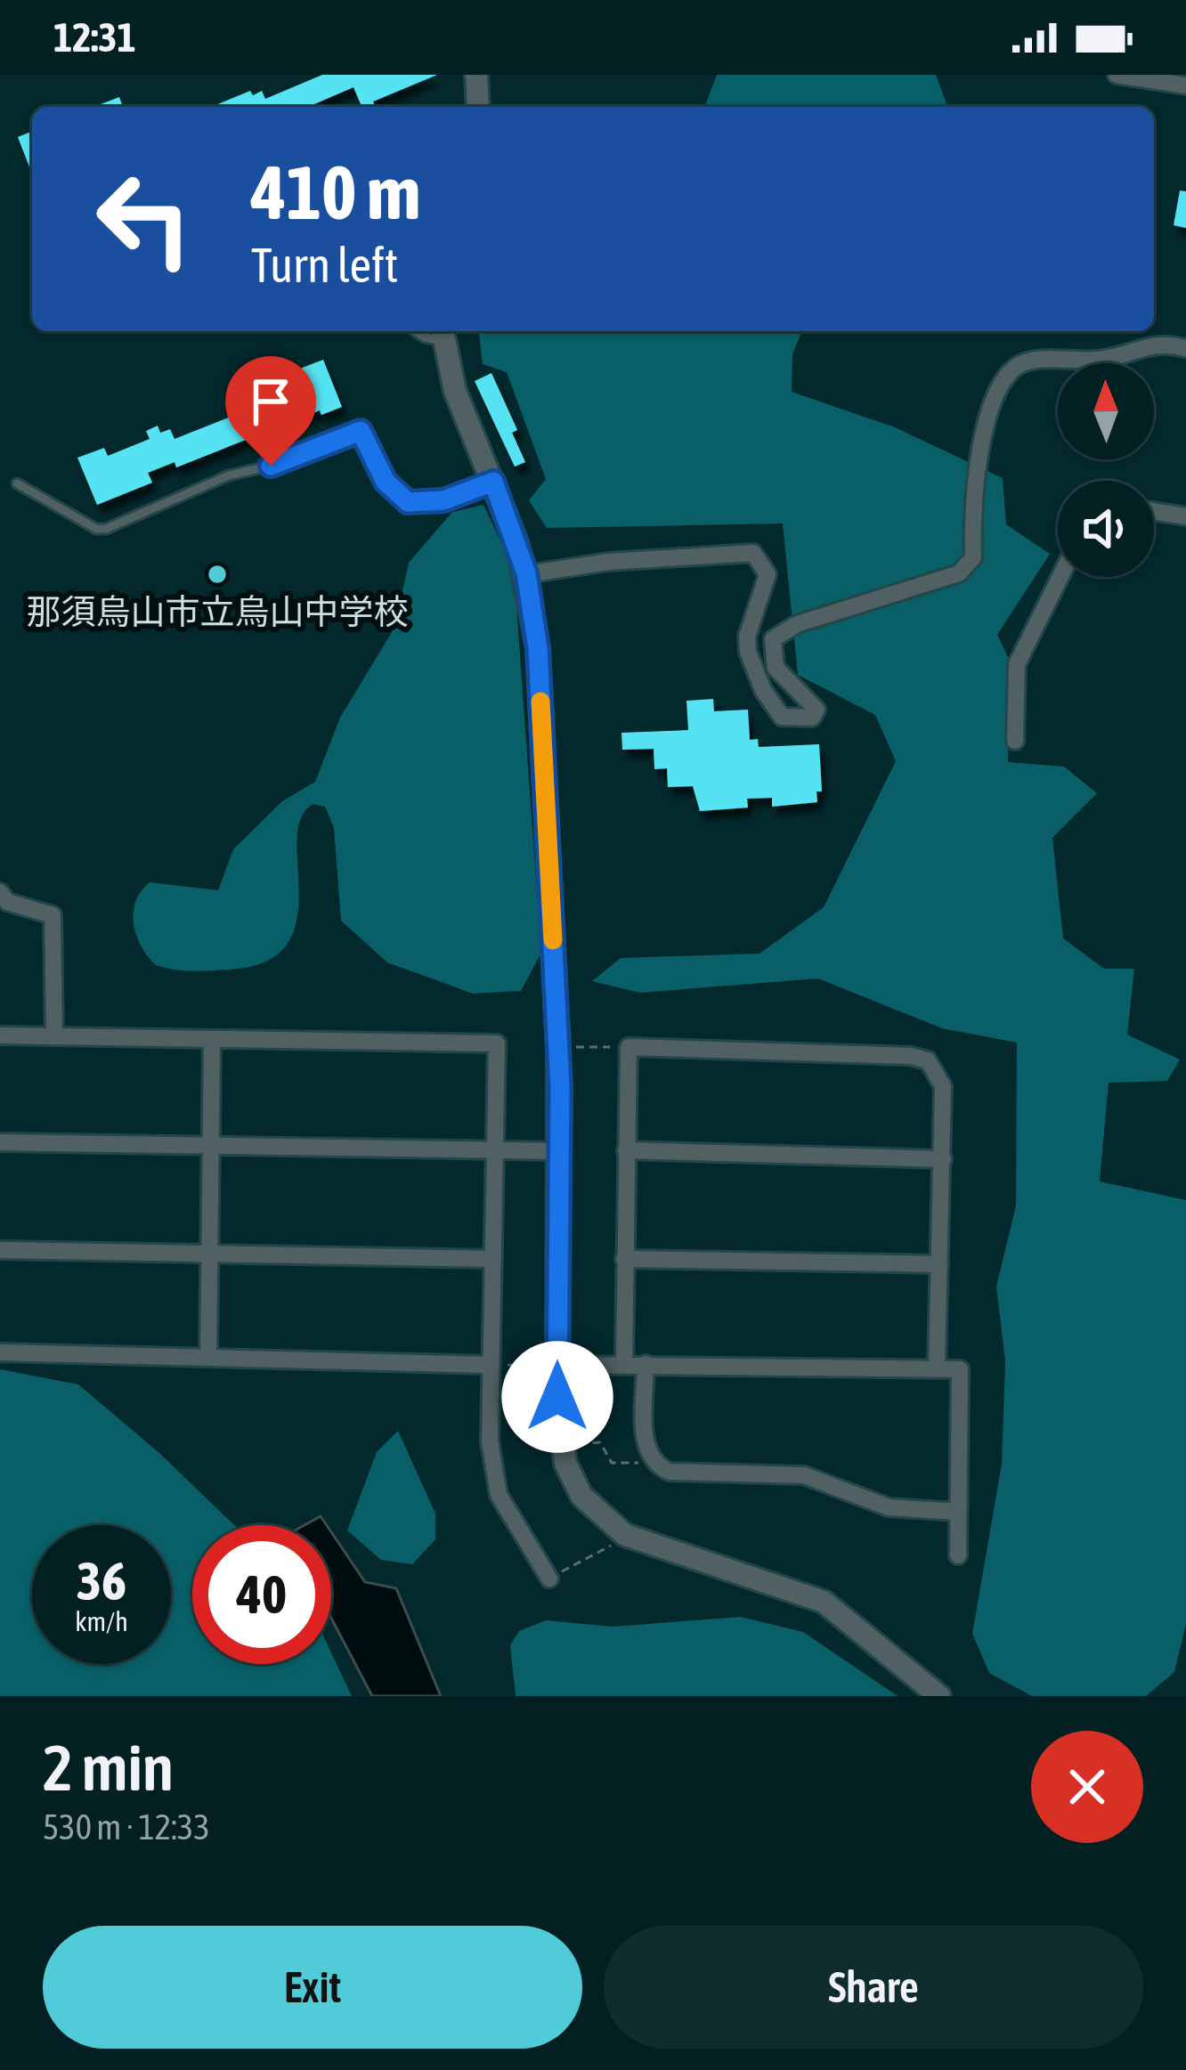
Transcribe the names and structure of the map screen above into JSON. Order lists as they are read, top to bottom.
{
  "places": ["那須烏山市立烏山中学校"],
  "north": "top",
  "page": {
    "status": "12:31",
    "turn": ["410 m", "Turn left"],
    "speed": "36 km/h",
    "limit": "40",
    "heading": ["2 min", "530 m · 12:33"],
    "buttons": ["Exit", "Share"]
  }
}
